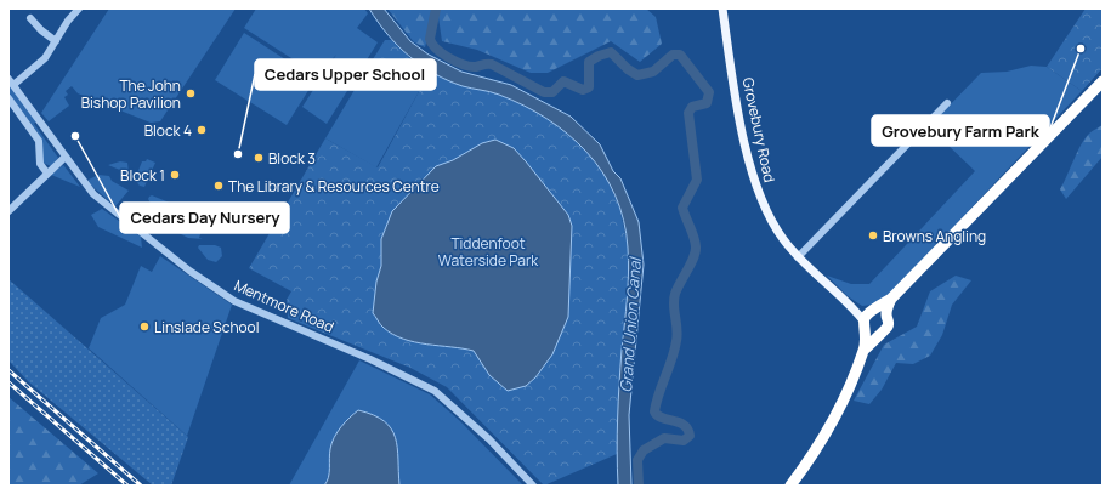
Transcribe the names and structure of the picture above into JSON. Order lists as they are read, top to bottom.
{
  "streets": {
    "main road": ["Grovebury Road"],
    "street": ["Mentmore Road"]
  },
  "water": ["Grand Union Canal"],
  "parks": ["Tiddenfoot Waterside Park"],
  "places": [
    "Grovebury Farm Park",
    "The John Bishop Pavilion",
    "Block 4",
    "Cedars Day Nursery",
    "Cedars Upper School",
    "Block 3",
    "Block 1",
    "The Library & Resources Centre",
    "Browns Angling",
    "Linslade School"
  ]
}
